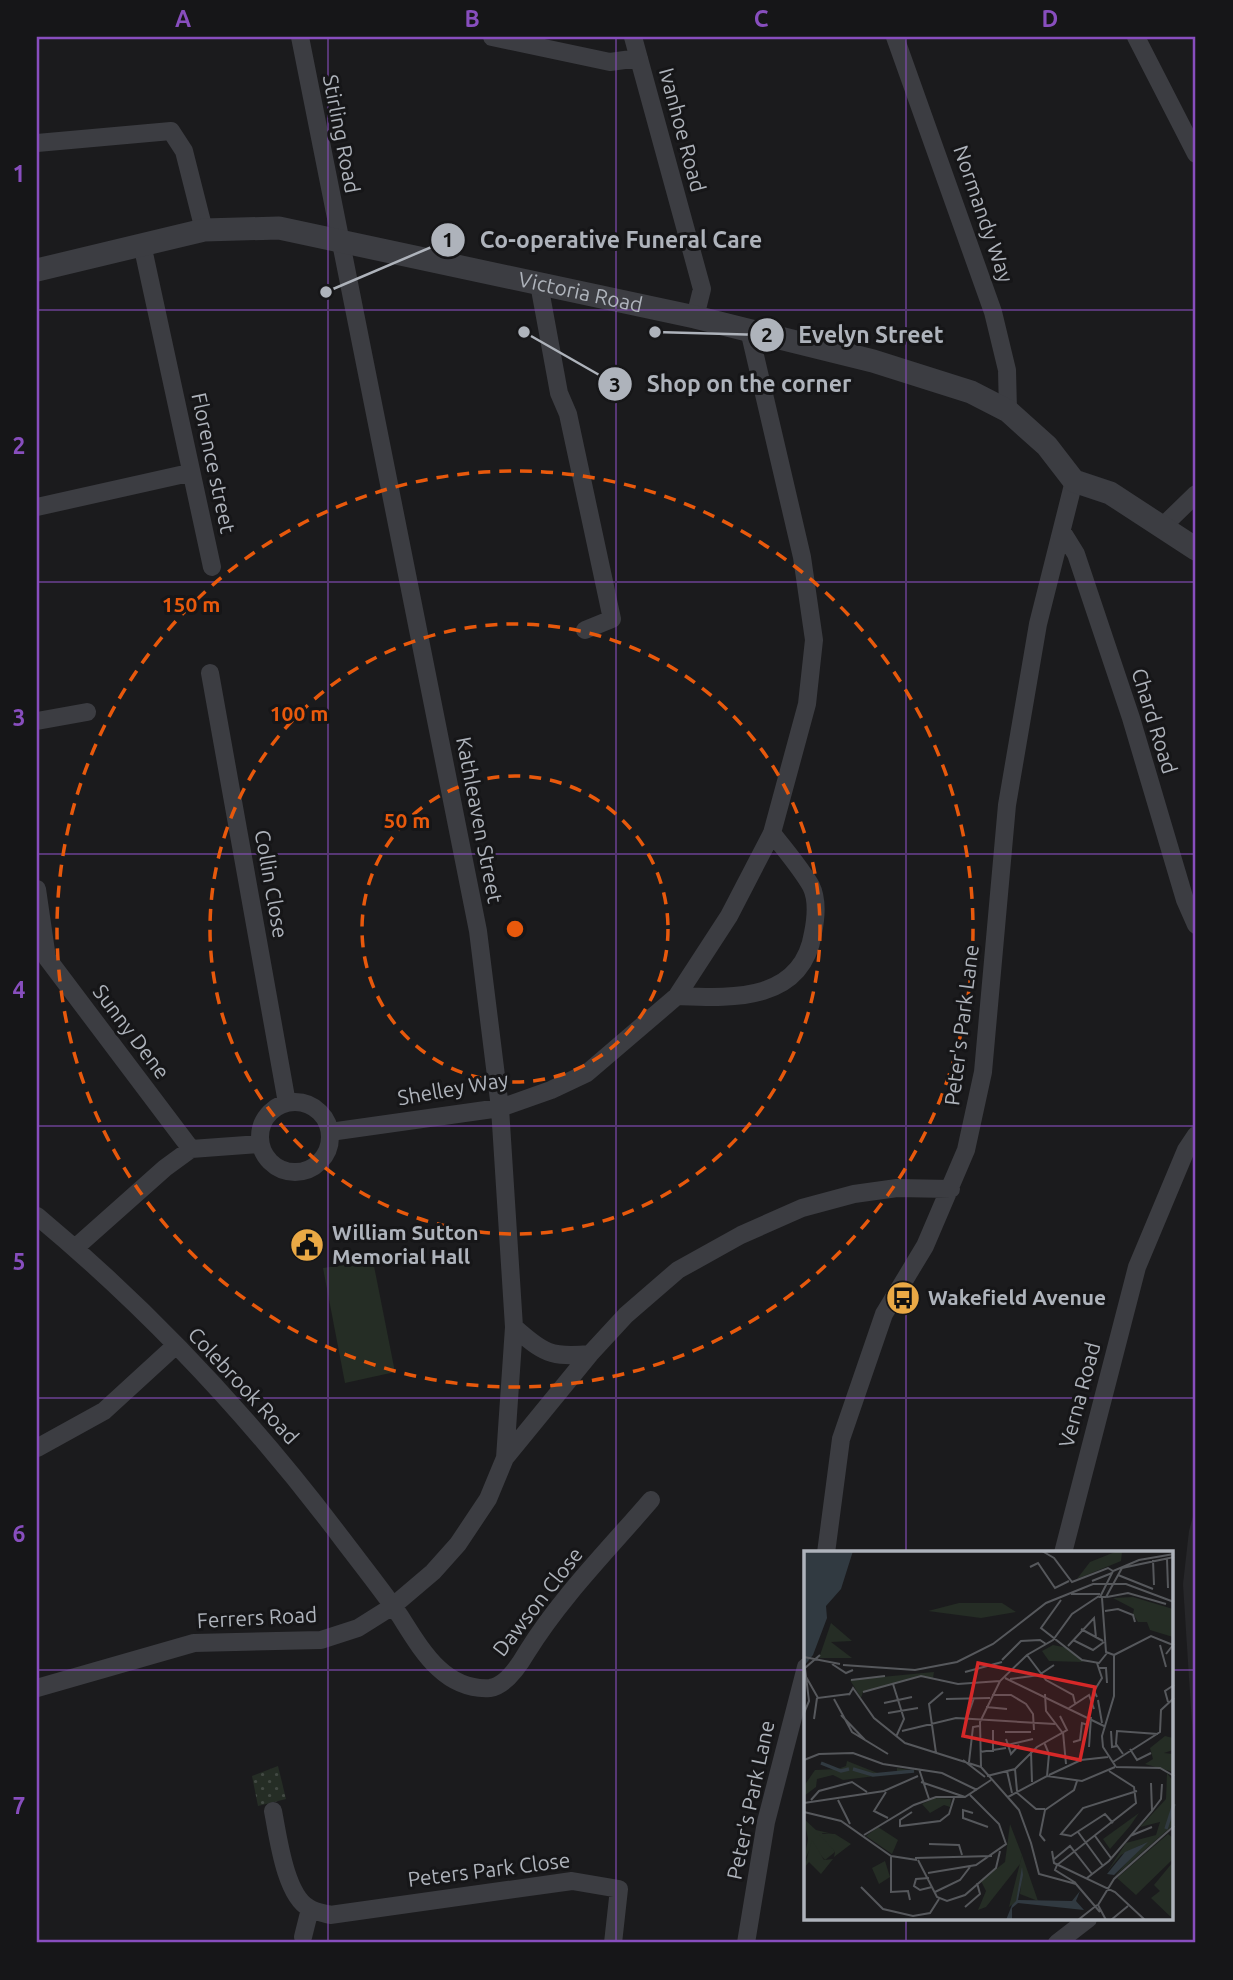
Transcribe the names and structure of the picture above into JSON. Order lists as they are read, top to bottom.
{
  "streets": {
    "street": [
      "Ivanhoe Road",
      "Stirling Road",
      "Normandy Way",
      "Victoria Road",
      "Florence street",
      "Chard Road",
      "Kathleaven Street",
      "Collin Close",
      "Peter's Park Lane",
      "Sunny Dene",
      "Shelley Way",
      "Colebrook Road",
      "Verna Road",
      "Dawson Close",
      "Ferrers Road",
      "Peters Park Close"
    ]
  },
  "crossings": [
    ["Ivanhoe Road", "Victoria Road"],
    ["Stirling Road", "Victoria Road"],
    ["Stirling Road", "Kathleaven Street"],
    ["Normandy Way", "Victoria Road"],
    ["Victoria Road", "Florence street"],
    ["Victoria Road", "Kathleaven Street"],
    ["Victoria Road", "Peter's Park Lane"],
    ["Victoria Road", "Shelley Way"],
    ["Chard Road", "Peter's Park Lane"],
    ["Kathleaven Street", "Shelley Way"],
    ["Collin Close", "Shelley Way"],
    ["Colebrook Road", "Dawson Close"],
    ["Colebrook Road", "Ferrers Road"],
    ["Dawson Close", "Ferrers Road"]
  ],
  "places": {
    "other": ["Co-operative Funeral Care", "Shop on the corner", "Evelyn Street"],
    "public building": ["William Sutton Memorial Hall"],
    "bus stop": ["Wakefield Avenue"]
  },
  "grid": {
    "columns": [
      "A",
      "B",
      "C",
      "D"
    ],
    "rows": [
      "1",
      "2",
      "3",
      "4",
      "5",
      "6",
      "7"
    ]
  },
  "rings": ["150 m", "100 m", "50 m"]
}
